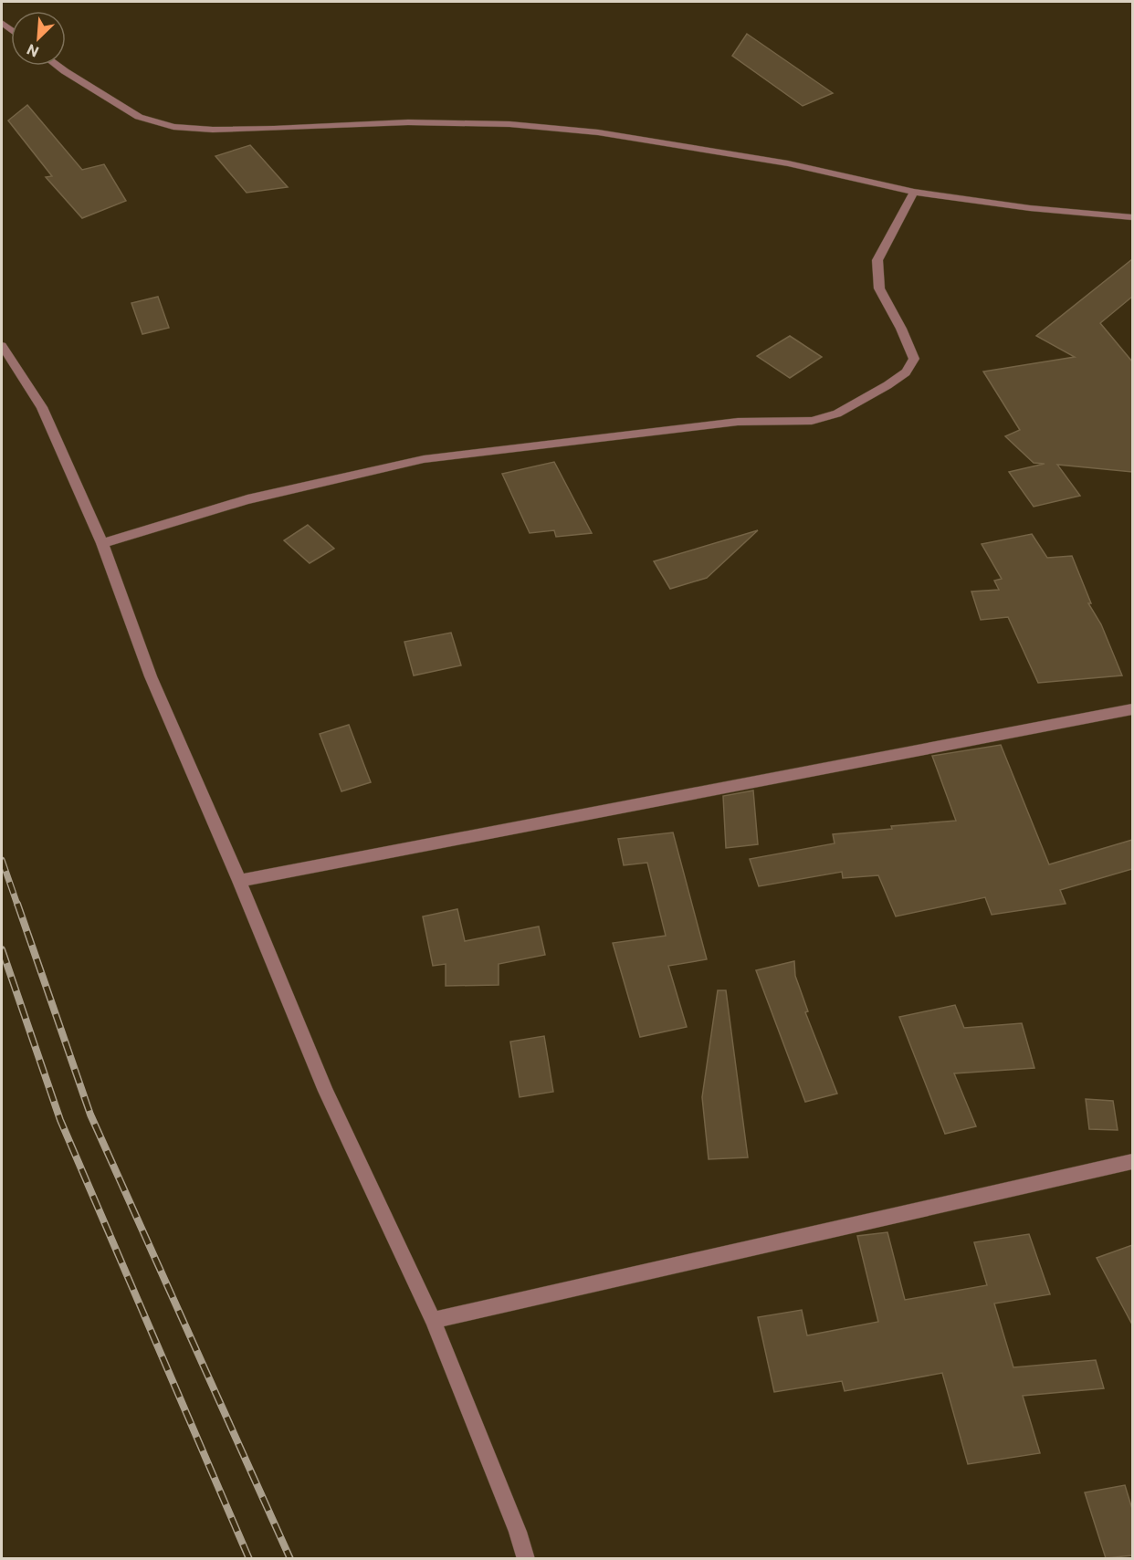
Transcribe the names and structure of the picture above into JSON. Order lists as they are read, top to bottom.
{
  "north": "bottom left"
}
